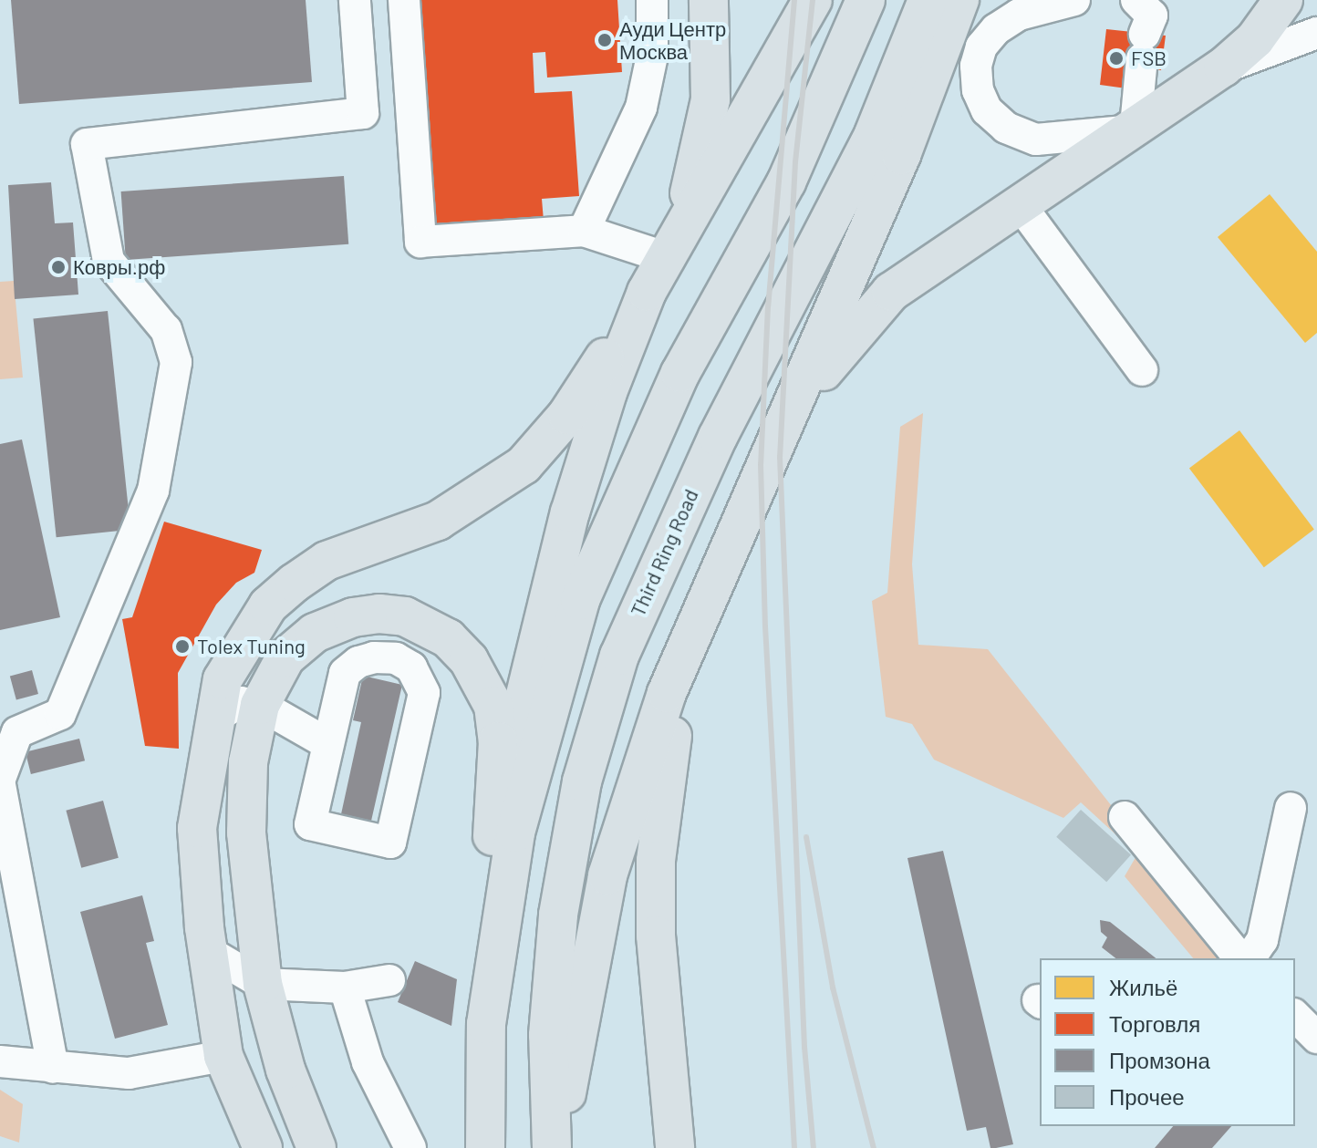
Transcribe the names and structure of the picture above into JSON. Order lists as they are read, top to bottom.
{
  "streets": {
    "main road": ["Third Ring Road"]
  },
  "places": [
    "Ауди Центр Москва",
    "FSB",
    "Ковры.рф",
    "Tolex Tuning"
  ],
  "legend": [
    "Жильё",
    "Торговля",
    "Промзона",
    "Прочее"
  ]
}
